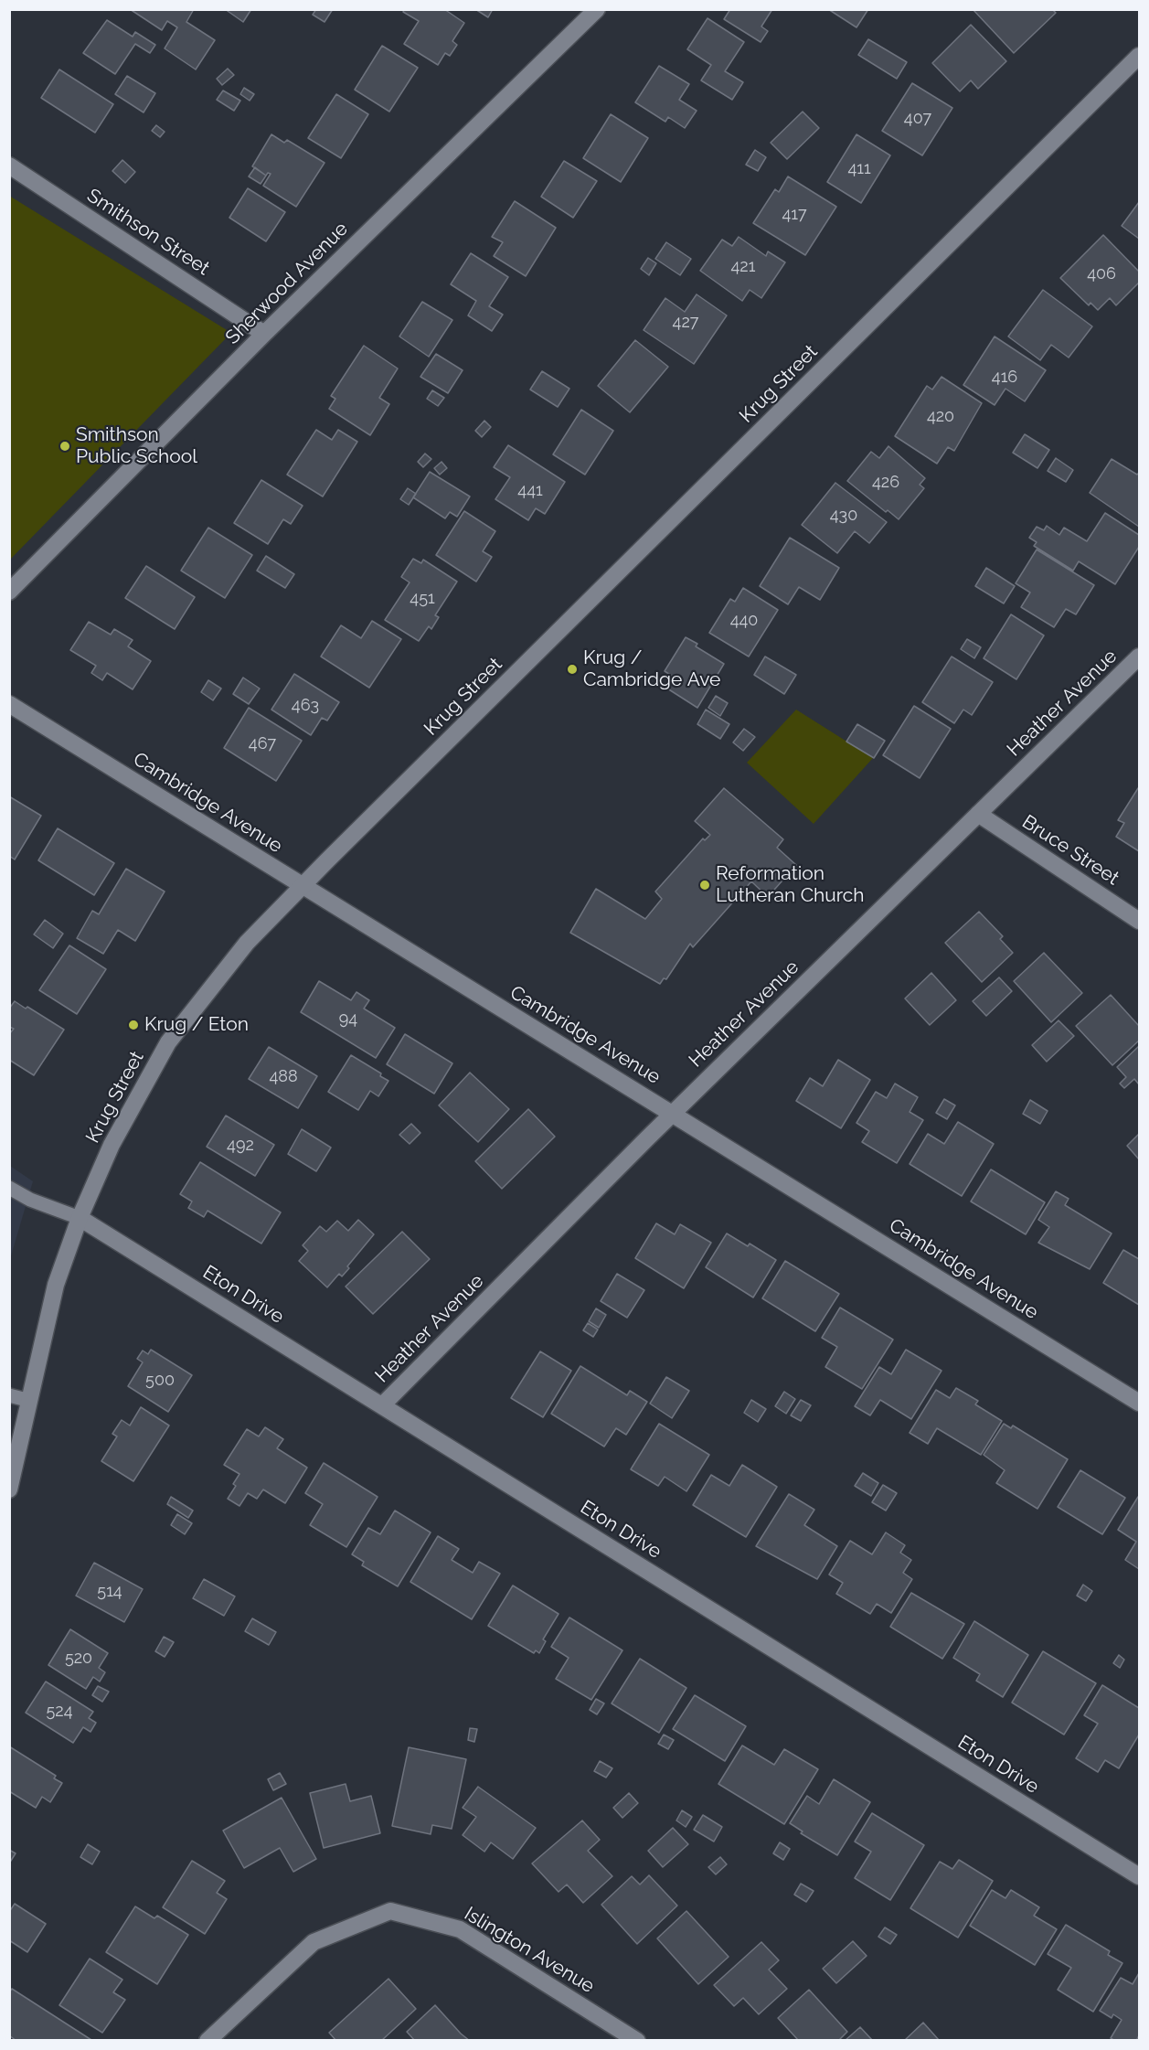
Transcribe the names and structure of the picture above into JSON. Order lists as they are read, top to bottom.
{
  "streets": {
    "street": [
      "Smithson Street",
      "Sherwood Avenue",
      "Krug Street",
      "Heather Avenue",
      "Cambridge Avenue",
      "Bruce Street",
      "Eton Drive",
      "Islington Avenue"
    ]
  },
  "crossings": [
    ["Smithson Street", "Sherwood Avenue"],
    ["Krug Street", "Cambridge Avenue"],
    ["Krug Street", "Eton Drive"],
    ["Heather Avenue", "Cambridge Avenue"],
    ["Heather Avenue", "Bruce Street"],
    ["Heather Avenue", "Eton Drive"]
  ],
  "places": [
    "Smithson Public School",
    "Krug / Cambridge Ave",
    "Reformation Lutheran Church",
    "Krug / Eton"
  ],
  "house_numbers": [
    "407",
    "411",
    "417",
    "421",
    "406",
    "427",
    "416",
    "420",
    "426",
    "441",
    "430",
    "451",
    "440",
    "463",
    "467",
    "94",
    "488",
    "492",
    "500",
    "514",
    "520",
    "524"
  ]
}
